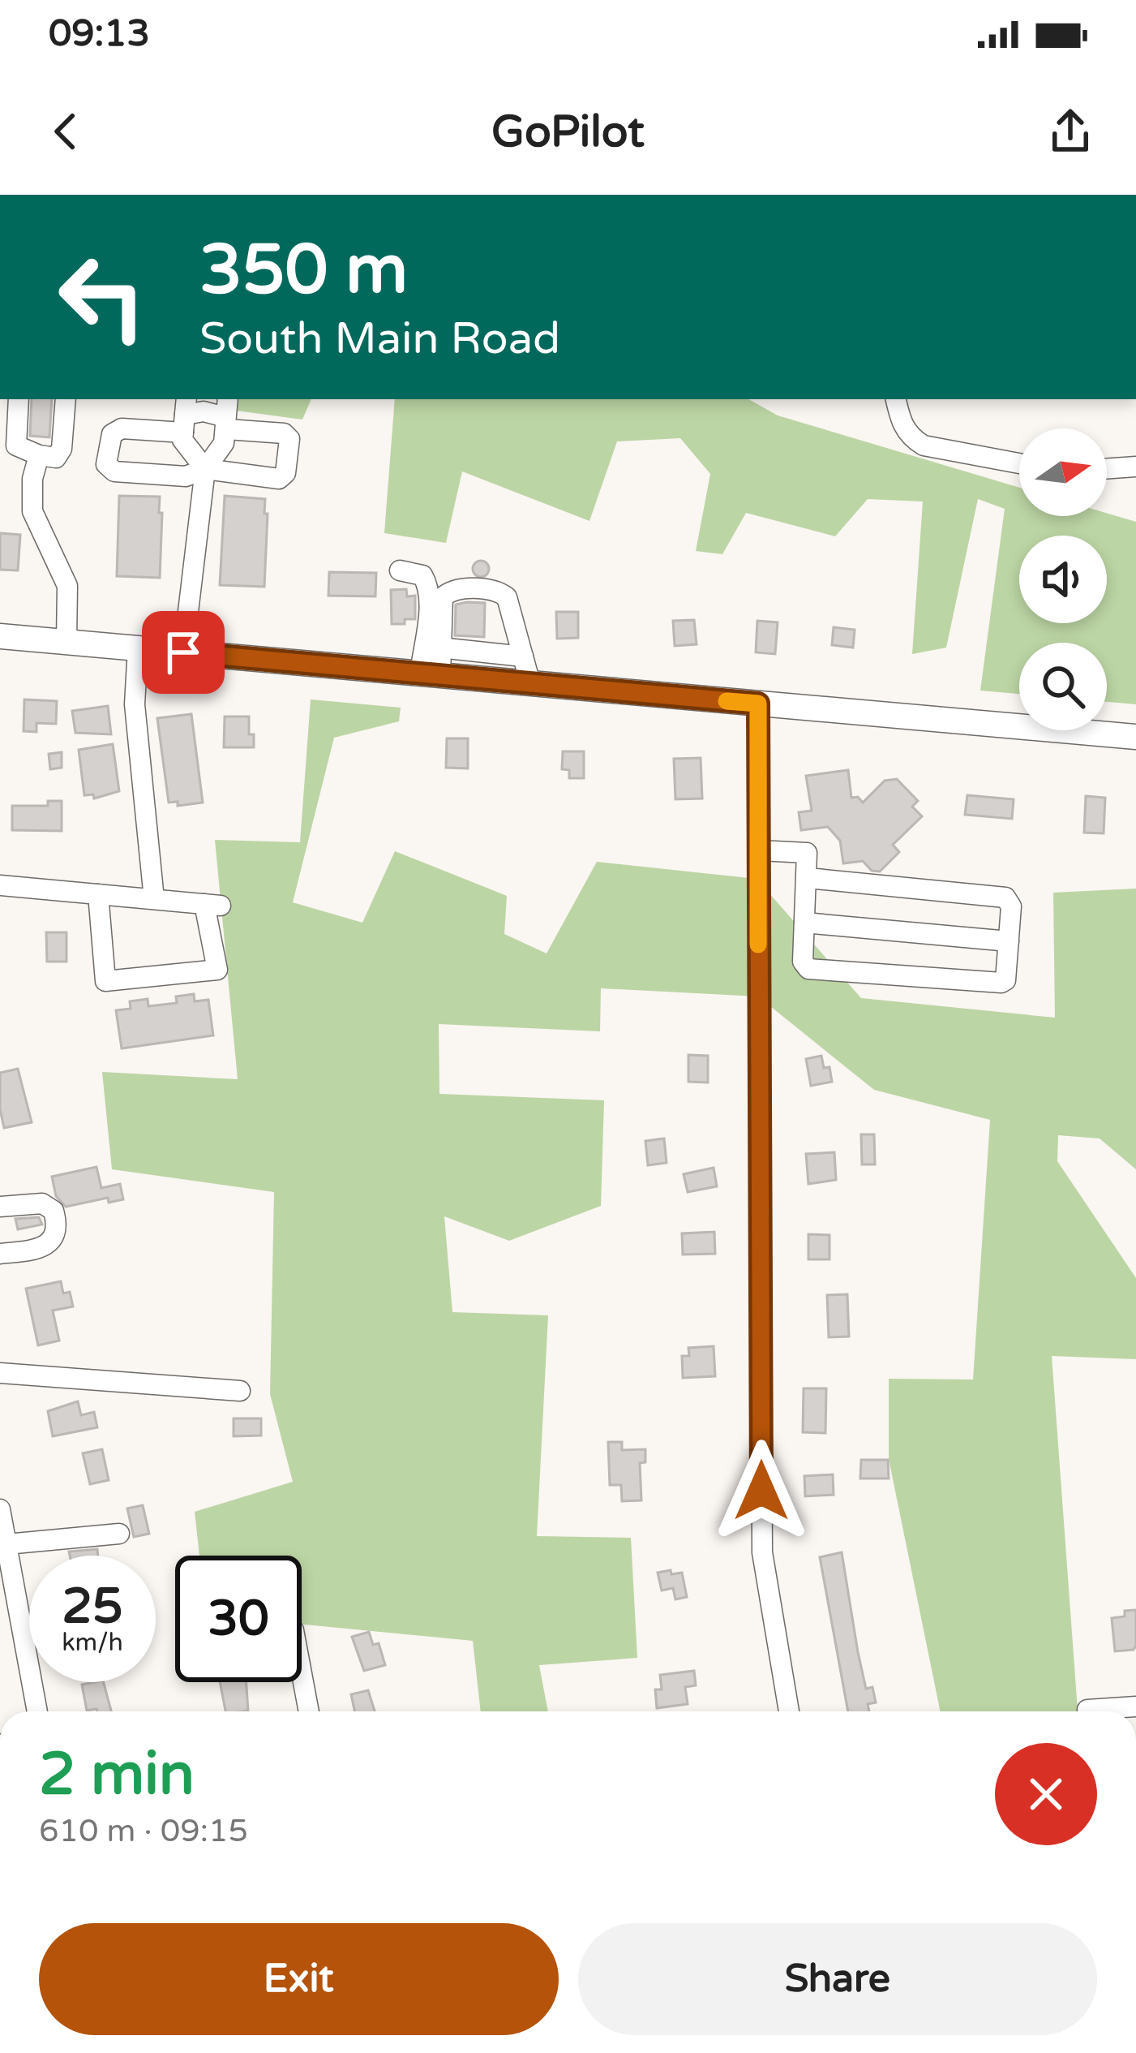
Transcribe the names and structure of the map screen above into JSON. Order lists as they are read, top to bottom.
{
  "north": "right",
  "page": {
    "status": "09:13",
    "header": "GoPilot",
    "turn": ["350 m", "South Main Road"],
    "speed": "25 km/h",
    "limit": "30",
    "heading": ["2 min", "610 m · 09:15"],
    "buttons": ["Exit", "Share"]
  }
}
